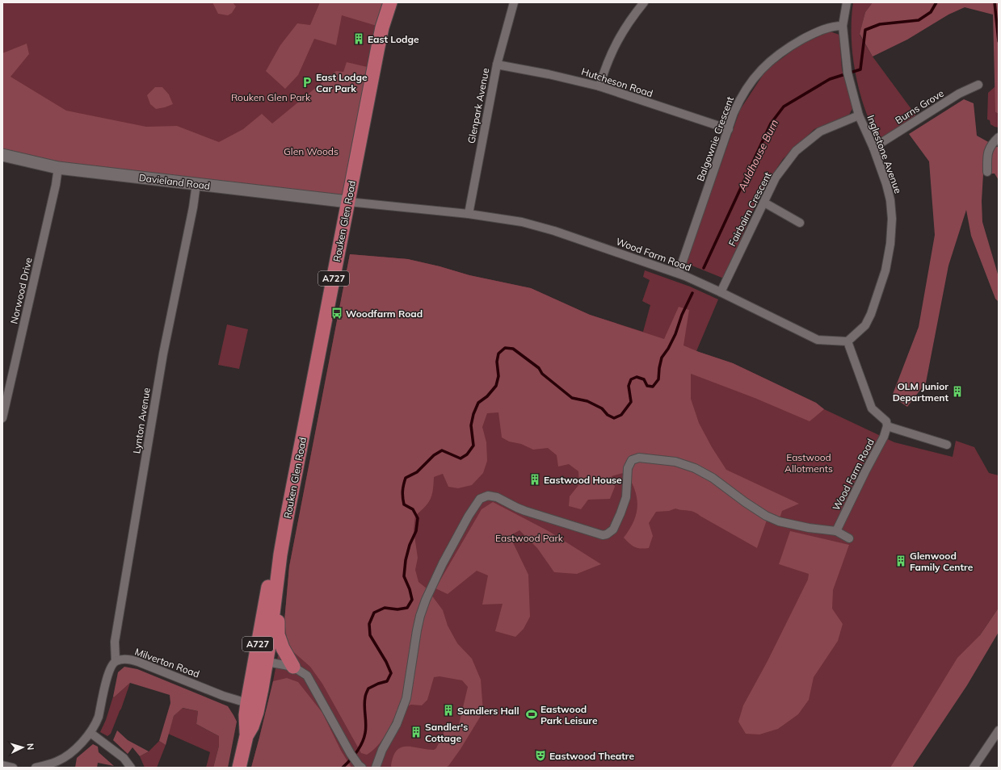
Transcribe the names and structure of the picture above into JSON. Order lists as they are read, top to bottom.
{
  "streets": {
    "main road": ["Rouken Glen Road", "A727"],
    "street": [
      "Hutcheson Road",
      "Glenpark Avenue",
      "Burns Grove",
      "Balgownie Crescent",
      "Inglestone Avenue",
      "Davieland Road",
      "Fairbairn Crescent",
      "Wood Farm Road",
      "Norwood Drive",
      "Lynton Avenue",
      "Milverton Road"
    ]
  },
  "crossings": [
    ["Hutcheson Road", "Glenpark Avenue"],
    ["Hutcheson Road", "Balgownie Crescent"],
    ["Glenpark Avenue", "Wood Farm Road"],
    ["Burns Grove", "Inglestone Avenue"],
    ["Balgownie Crescent", "Inglestone Avenue"],
    ["Balgownie Crescent", "Wood Farm Road"],
    ["Inglestone Avenue", "Fairbairn Crescent"],
    ["Inglestone Avenue", "Wood Farm Road"],
    ["Davieland Road", "Rouken Glen Road"],
    ["Davieland Road", "Wood Farm Road"],
    ["Davieland Road", "Norwood Drive"],
    ["Davieland Road", "Lynton Avenue"],
    ["Fairbairn Crescent", "Wood Farm Road"],
    ["Rouken Glen Road", "Wood Farm Road"],
    ["Rouken Glen Road", "Milverton Road"],
    ["Lynton Avenue", "Milverton Road"]
  ],
  "water": ["Auldhouse Burn"],
  "parks": [
    "Rouken Glen Park",
    "Glen Woods",
    "Eastwood Allotments",
    "Eastwood Park"
  ],
  "places": {
    "building": [
      "East Lodge",
      "OLM Junior Department",
      "Eastwood House",
      "Glenwood Family Centre",
      "Sandlers Hall",
      "Sandler's Cottage"
    ],
    "parking": ["East Lodge Car Park"],
    "bus stop": ["Woodfarm Road"],
    "sports": ["Eastwood Park Leisure"],
    "theatre": ["Eastwood Theatre"]
  },
  "north": "right"
}
